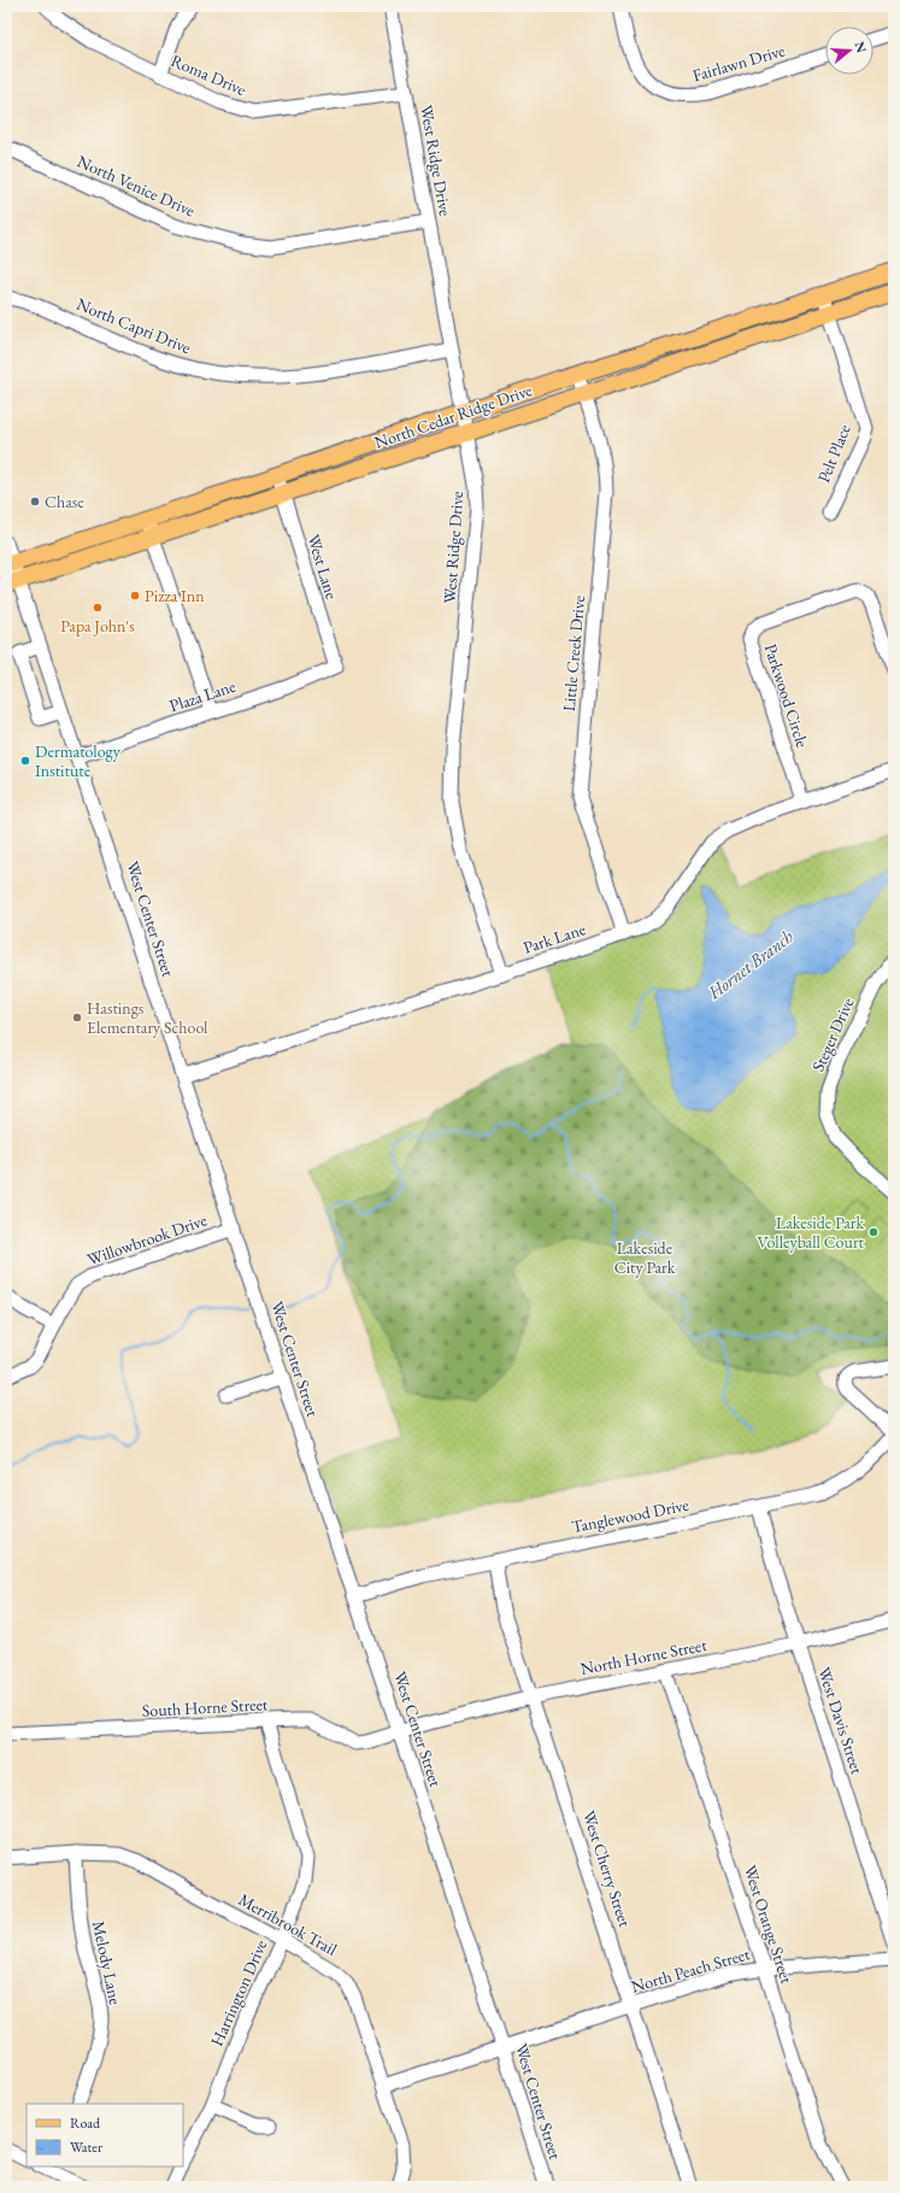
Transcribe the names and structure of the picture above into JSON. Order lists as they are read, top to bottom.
{
  "streets": {
    "main road": ["North Cedar Ridge Drive"],
    "street": [
      "Fairlawn Drive",
      "Roma Drive",
      "West Ridge Drive",
      "North Venice Drive",
      "North Capri Drive",
      "Pelt Place",
      "West Lane",
      "Little Creek Drive",
      "Plaza Lane",
      "Parkwood Circle",
      "West Center Street",
      "Park Lane",
      "Steger Drive",
      "Willowbrook Drive",
      "Tanglewood Drive",
      "North Horne Street",
      "South Horne Street",
      "West Davis Street",
      "West Cherry Street",
      "Merribrook Trail",
      "West Orange Street",
      "Melody Lane",
      "North Peach Street",
      "Harrington Drive"
    ]
  },
  "crossings": [
    ["Roma Drive", "West Ridge Drive"],
    ["West Ridge Drive", "North Venice Drive"],
    ["West Ridge Drive", "North Capri Drive"],
    ["West Ridge Drive", "North Cedar Ridge Drive"],
    ["West Ridge Drive", "Park Lane"],
    ["North Cedar Ridge Drive", "Pelt Place"],
    ["North Cedar Ridge Drive", "West Lane"],
    ["North Cedar Ridge Drive", "Little Creek Drive"],
    ["North Cedar Ridge Drive", "West Center Street"],
    ["West Lane", "Plaza Lane"],
    ["Little Creek Drive", "Park Lane"],
    ["Plaza Lane", "West Center Street"],
    ["Parkwood Circle", "Park Lane"],
    ["West Center Street", "Park Lane"],
    ["West Center Street", "Willowbrook Drive"],
    ["West Center Street", "Tanglewood Drive"],
    ["West Center Street", "North Horne Street"],
    ["West Center Street", "South Horne Street"],
    ["West Center Street", "North Peach Street"],
    ["Tanglewood Drive", "West Davis Street"],
    ["Tanglewood Drive", "West Cherry Street"],
    ["North Horne Street", "South Horne Street"],
    ["North Horne Street", "West Davis Street"],
    ["North Horne Street", "West Cherry Street"],
    ["North Horne Street", "West Orange Street"],
    ["South Horne Street", "Harrington Drive"],
    ["West Cherry Street", "North Peach Street"],
    ["Merribrook Trail", "Melody Lane"],
    ["Merribrook Trail", "North Peach Street"],
    ["Merribrook Trail", "Harrington Drive"],
    ["West Orange Street", "North Peach Street"]
  ],
  "water": ["Hornet Branch"],
  "parks": ["Lakeside City Park"],
  "places": [
    "Chase",
    "Pizza Inn",
    "Papa John's",
    "Dermatology Institute",
    "Hastings Elementary School",
    "Lakeside Park Volleyball Court"
  ],
  "legend": ["Road", "Water"],
  "north": "right"
}
